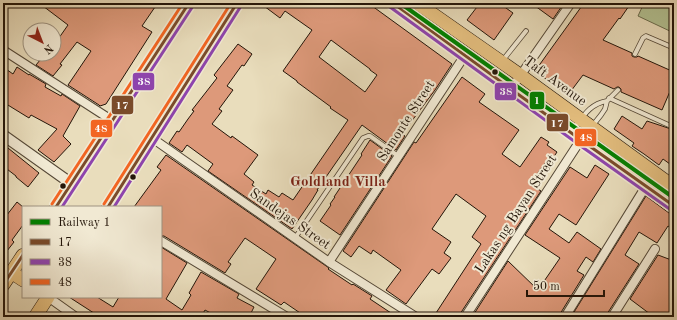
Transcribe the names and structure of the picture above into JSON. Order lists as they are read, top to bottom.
{
  "streets": {
    "main road": ["Taft Avenue"],
    "street": ["Samonte Street", "Lakas ng Bayan Street", "Sandejas Street"]
  },
  "crossings": [
    ["Taft Avenue", "Lakas ng Bayan Street"],
    ["Samonte Street", "Sandejas Street"]
  ],
  "districts": ["Goldland Villa"],
  "lines": [
    "rail line 1",
    "transit line 17",
    "transit line 48",
    "transit line 38"
  ],
  "legend": [
    "Railway 1",
    "17",
    "38",
    "48"
  ],
  "scale_bar": "50 m",
  "north": "bottom right"
}
